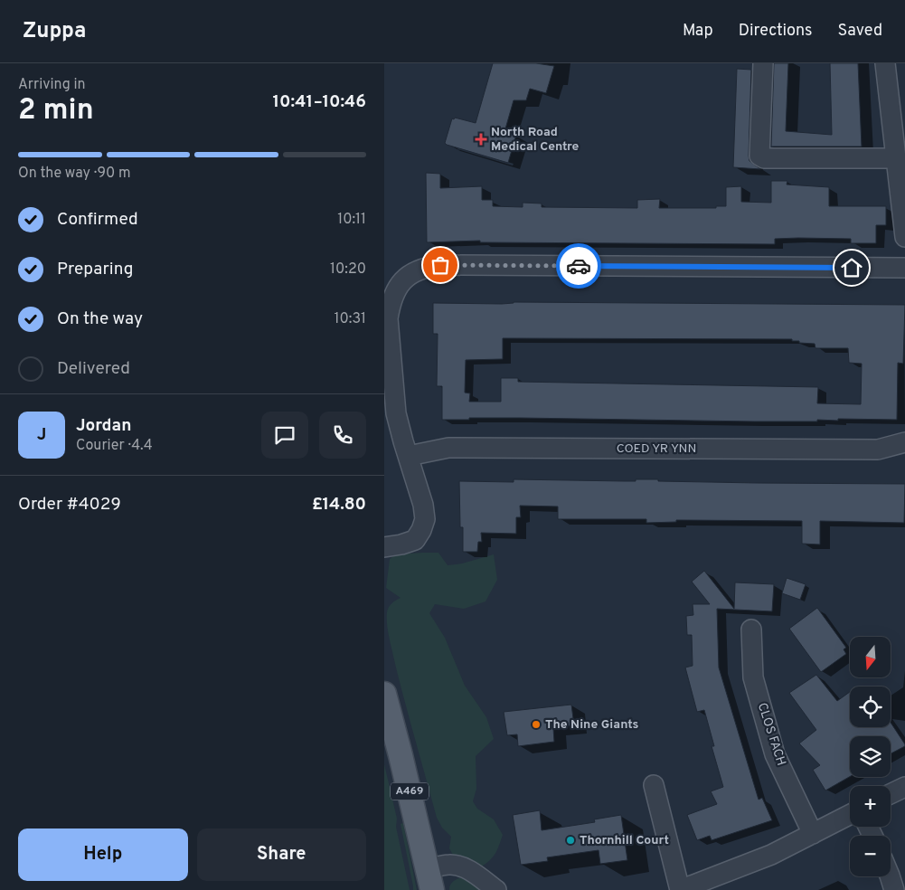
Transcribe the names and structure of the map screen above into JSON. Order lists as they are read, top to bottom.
{
  "streets": {
    "main road": ["A469"],
    "street": ["COED YR YNN", "CLOS FACH"]
  },
  "places": {
    "health": ["North Road Medical Centre"],
    "other": ["The Nine Giants", "Thornhill Court"]
  },
  "north": "bottom",
  "page": {
    "header": "Zuppa",
    "nav": ["Map", "Directions", "Saved"],
    "heading": ["2 min", "Arriving in", "10:41–10:46"],
    "panel": [
      "Jordan",
      "Courier · 4.4",
      "Order #4029",
      "£14.80"
    ],
    "bar": "On the way · 90 m",
    "list": [
      ["Confirmed", "10:11"],
      ["Preparing", "10:20"],
      ["On the way", "10:31"],
      "Delivered"
    ],
    "round": "J",
    "map_buttons": ["+", "−"],
    "buttons": ["Help", "Share"]
  }
}
